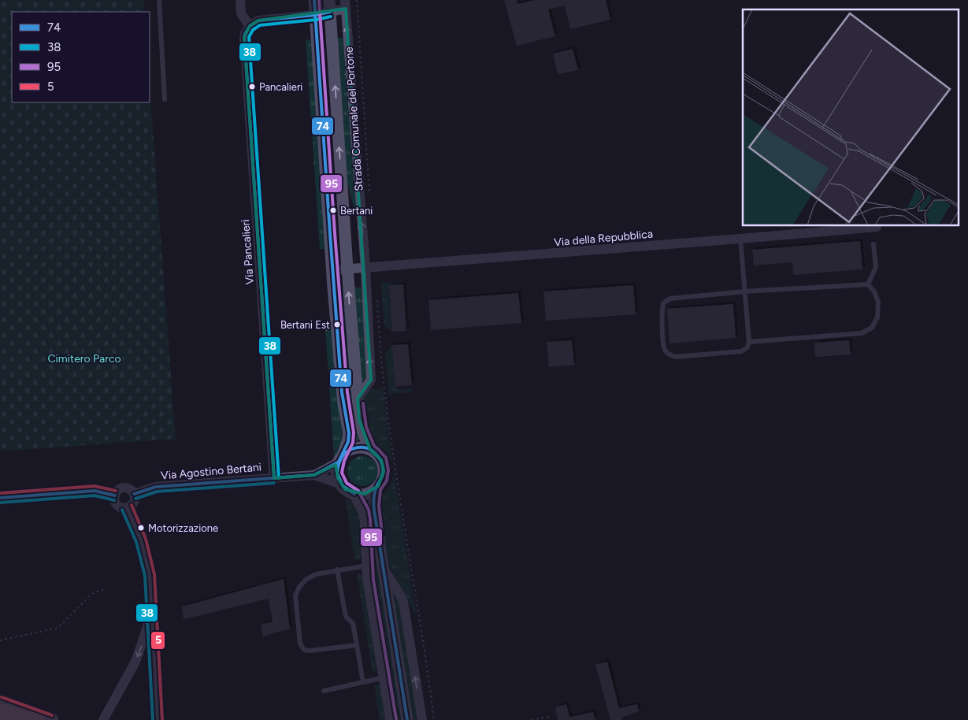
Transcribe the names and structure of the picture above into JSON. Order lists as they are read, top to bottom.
{
  "streets": {
    "street": [
      "Strada Comunale del Portone",
      "Via della Repubblica",
      "Via Pancalieri",
      "Via Agostino Bertani"
    ]
  },
  "crossings": [
    ["Strada Comunale del Portone", "Via della Repubblica"],
    ["Strada Comunale del Portone", "Via Agostino Bertani"],
    ["Via Pancalieri", "Via Agostino Bertani"]
  ],
  "parks": ["Cimitero Parco"],
  "places": [
    "Pancalieri",
    "Bertani",
    "Bertani Est",
    "Motorizzazione"
  ],
  "lines": [
    "transit line 74",
    "transit line 95",
    "transit line 38",
    "transit line 5"
  ],
  "legend": [
    "74",
    "38",
    "95",
    "5"
  ]
}
